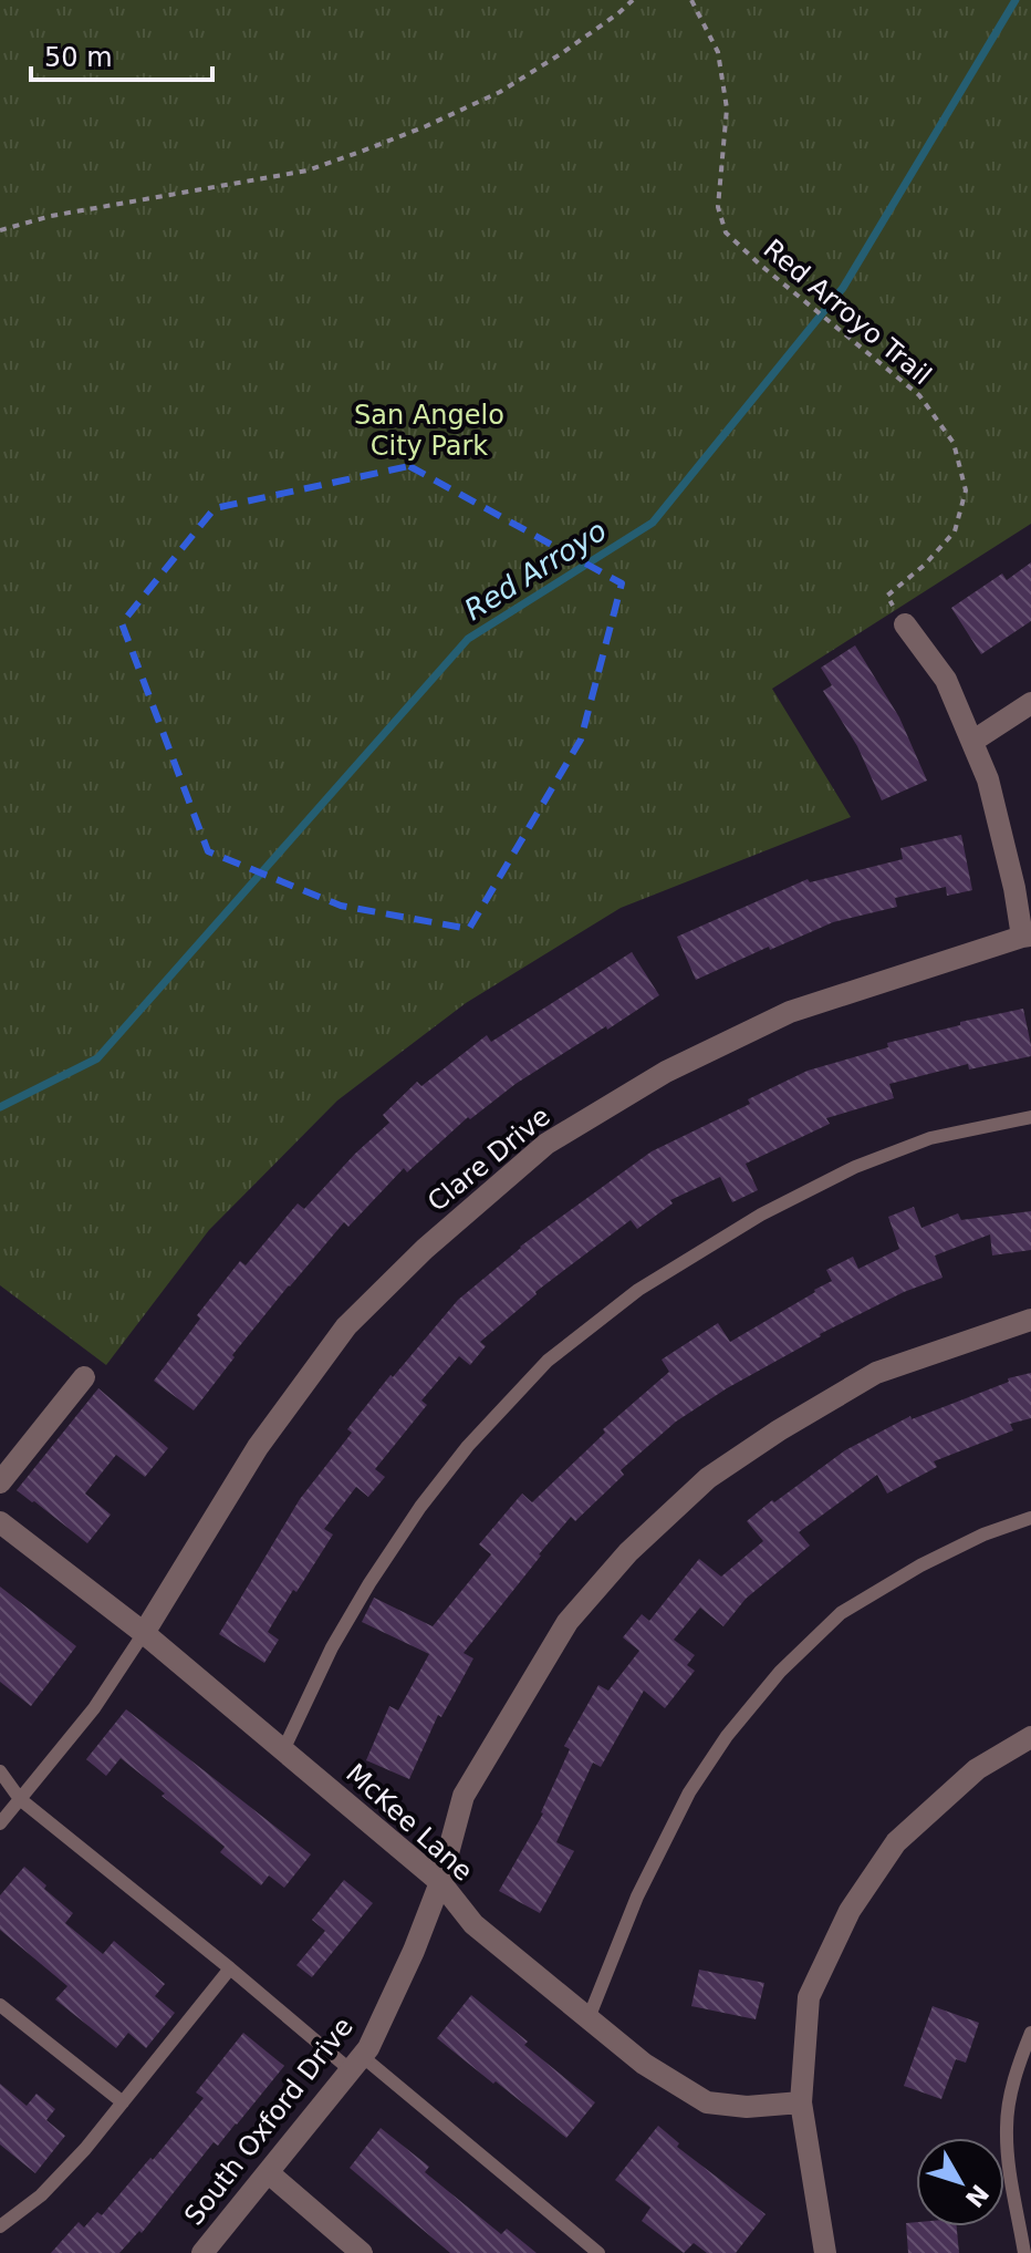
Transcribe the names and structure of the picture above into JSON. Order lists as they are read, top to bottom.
{
  "streets": {
    "street": ["Clare Drive", "McKee Lane", "South Oxford Drive"],
    "path": ["Red Arroyo Trail"]
  },
  "crossings": [
    ["Clare Drive", "McKee Lane"],
    ["McKee Lane", "South Oxford Drive"]
  ],
  "water": ["Red Arroyo"],
  "parks": ["San Angelo City Park"],
  "scale_bar": "50 m",
  "north": "bottom right"
}
